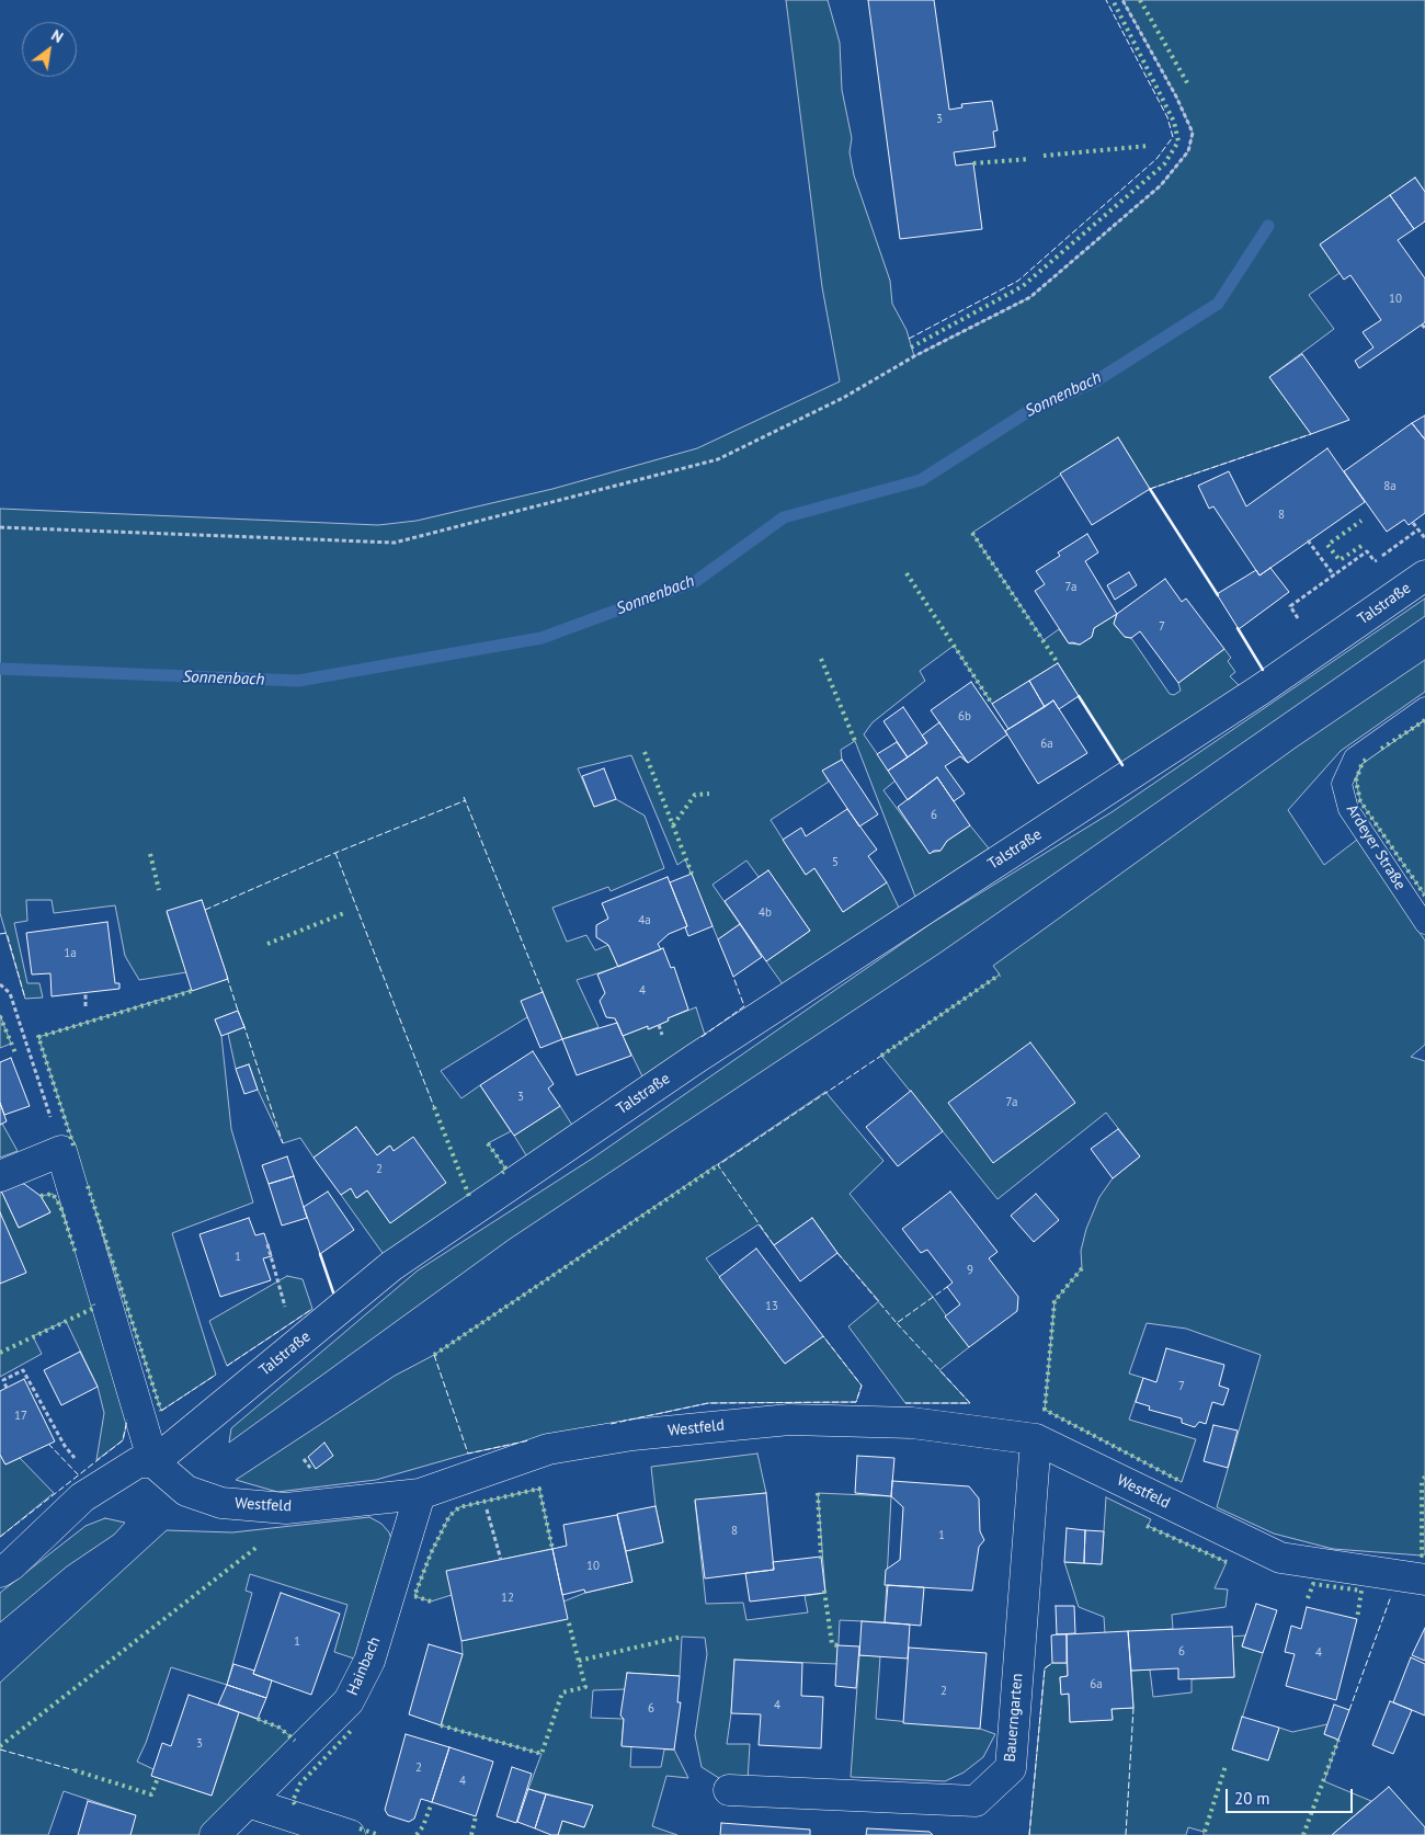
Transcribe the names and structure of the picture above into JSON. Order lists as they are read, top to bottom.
{
  "streets": {
    "street": [
      "Talstraße",
      "Westfeld",
      "Hainbach",
      "Bauerngarten"
    ],
    "lane": ["Ardeyer Straße"]
  },
  "crossings": [
    ["Talstraße", "Westfeld"],
    ["Westfeld", "Hainbach"],
    ["Westfeld", "Bauerngarten"]
  ],
  "water": ["Sonnenbach"],
  "house_numbers": [
    "3",
    "10",
    "8a",
    "8",
    "7a",
    "7",
    "6b",
    "6a",
    "6",
    "5",
    "4b",
    "4a",
    "1a",
    "4",
    "3",
    "7a",
    "2",
    "1",
    "9",
    "13",
    "7",
    "17",
    "8",
    "1",
    "10",
    "12",
    "1",
    "6",
    "4",
    "6a",
    "2",
    "4",
    "6",
    "3",
    "2",
    "4"
  ],
  "scale_bar": "20 m",
  "north": "top right"
}
